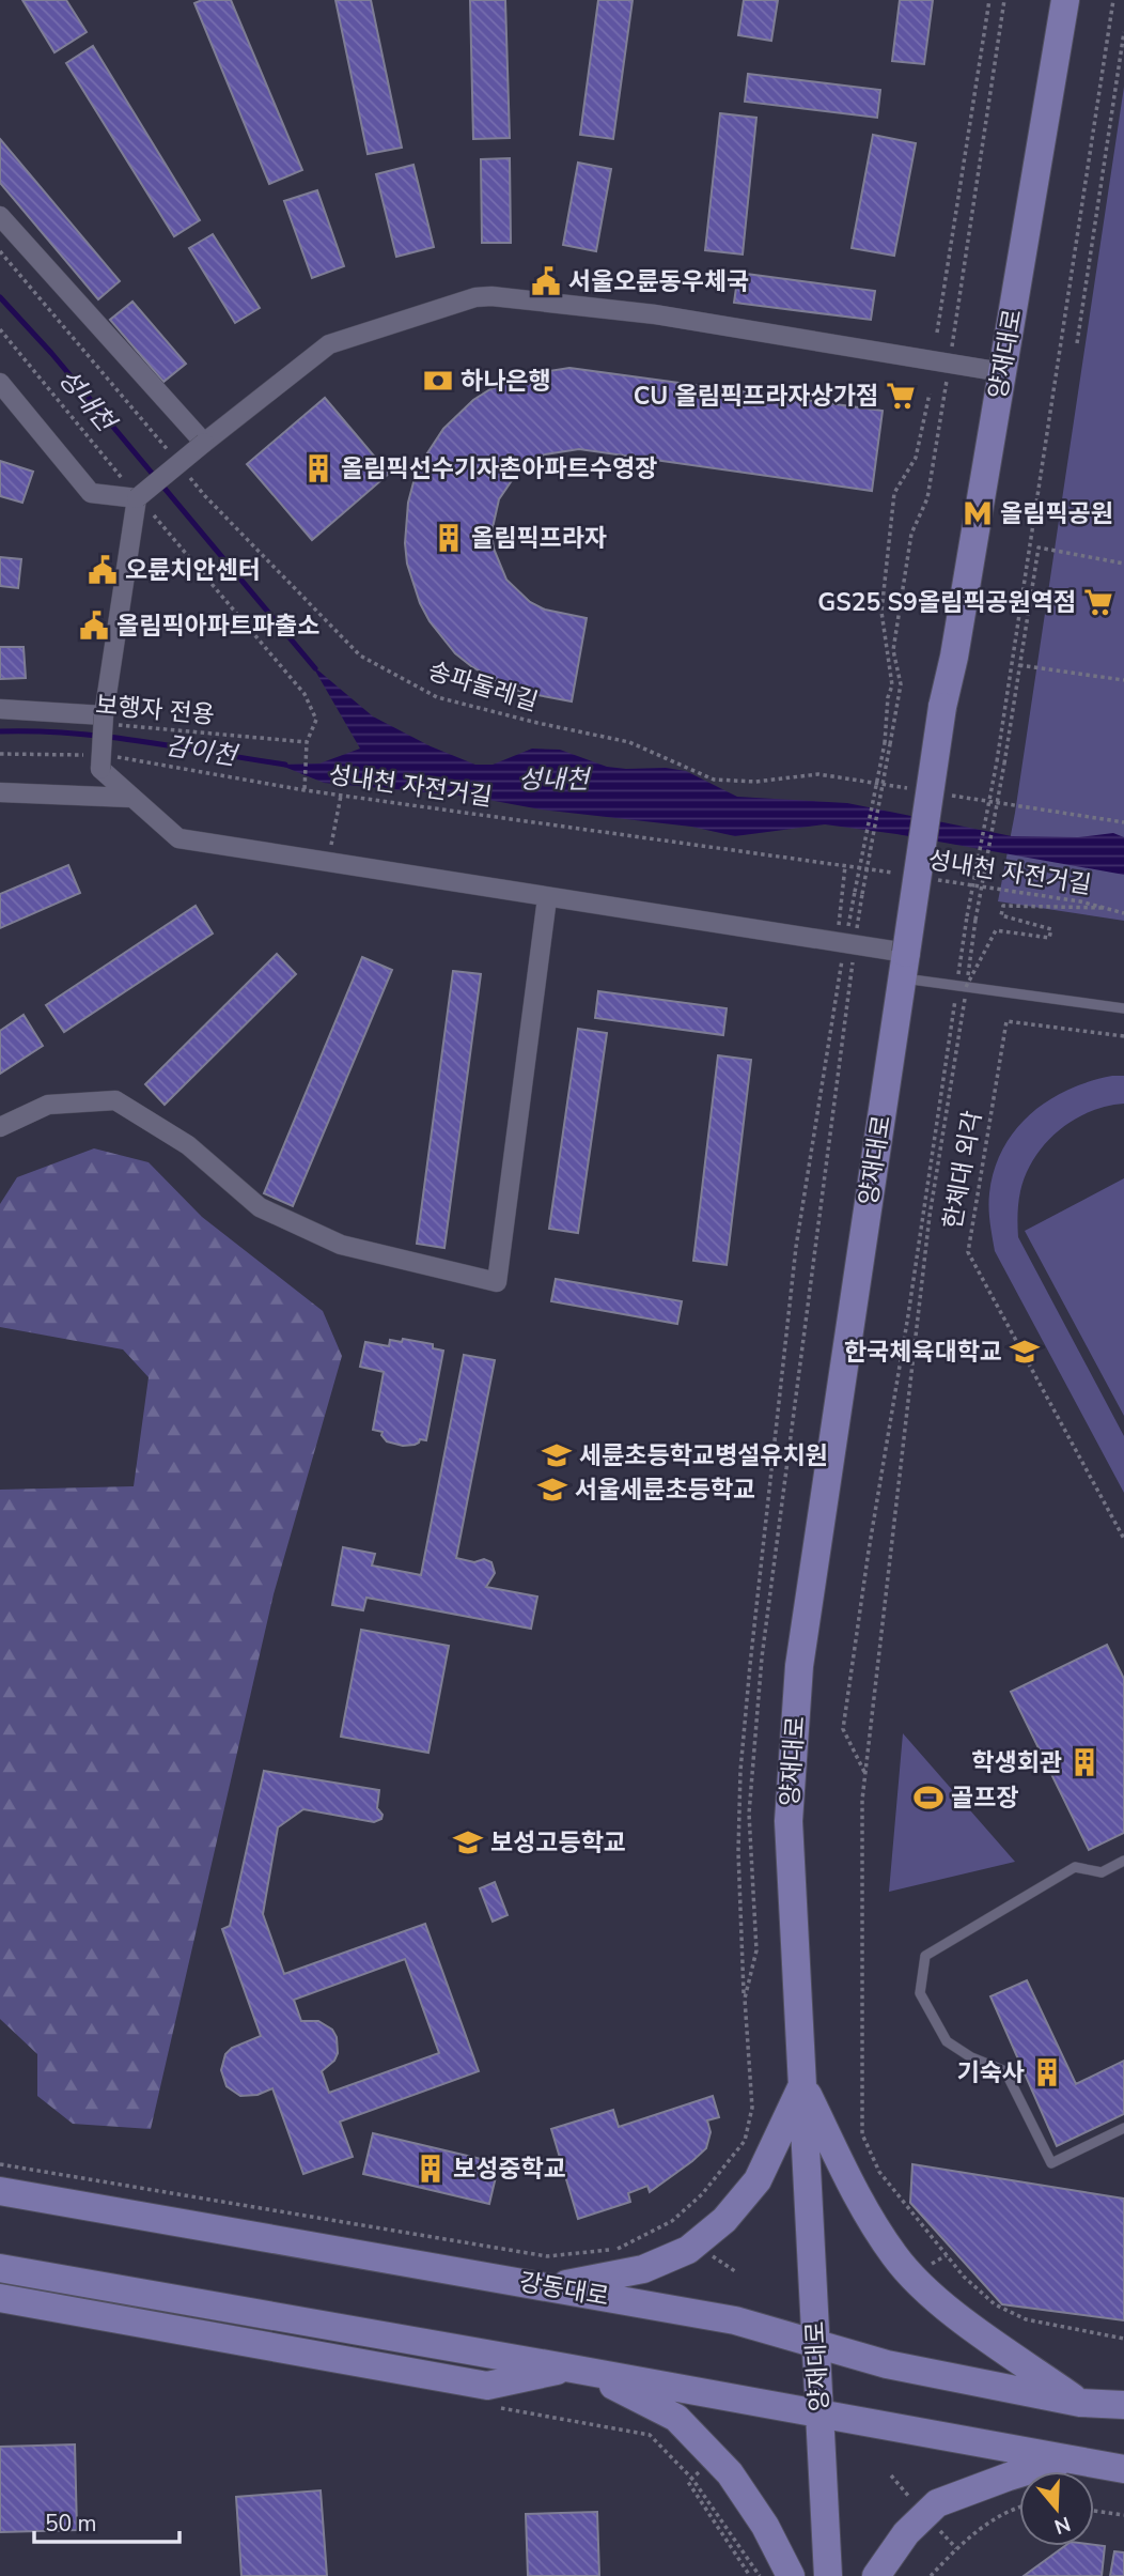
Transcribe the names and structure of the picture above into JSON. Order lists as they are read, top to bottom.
{
  "streets": {
    "main road": ["양재대로", "강동대로"],
    "path": [
      "송파둘레길",
      "보행자 전용",
      "성내천 자전거길",
      "한체대 외각"
    ]
  },
  "crossings": [
    ["양재대로", "강동대로"],
    ["보행자 전용", "성내천 자전거길"]
  ],
  "water": ["성내천", "감이천"],
  "places": {
    "public building": ["서울오륜동우체국", "오륜치안센터", "올림픽아파트파출소"],
    "bank": ["하나은행"],
    "supermarket": ["CU 올림픽프라자상가점", "GS25 S9올림픽공원역점"],
    "building": [
      "올림픽선수기자촌아파트수영장",
      "올림픽프라자",
      "학생회관",
      "기숙사",
      "보성중학교"
    ],
    "metro station": ["올림픽공원"],
    "school or university": [
      "한국체육대학교",
      "세륜초등학교병설유치원",
      "서울세륜초등학교",
      "보성고등학교"
    ],
    "sports": ["골프장"]
  },
  "scale_bar": "50 m",
  "north": "bottom"
}
